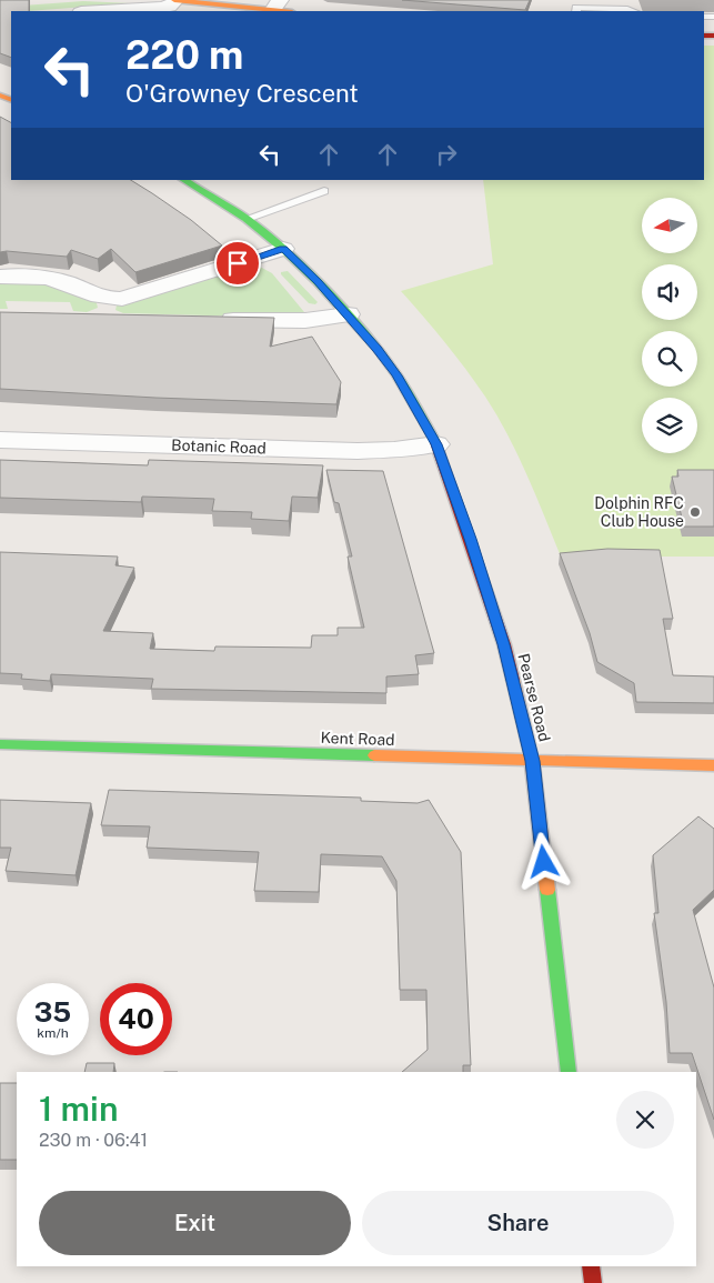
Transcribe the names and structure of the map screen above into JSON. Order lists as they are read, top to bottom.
{
  "streets": {
    "street": ["Botanic Road", "Pearse Road", "Kent Road"]
  },
  "crossings": [
    ["Botanic Road", "Pearse Road"],
    ["Pearse Road", "Kent Road"]
  ],
  "places": ["Dolphin RFC Club House"],
  "north": "left",
  "page": {
    "turn": ["220 m", "O'Growney Crescent"],
    "speed": "35 km/h",
    "limit": "40",
    "heading": ["1 min", "230 m · 06:41"],
    "buttons": ["Exit", "Share"]
  }
}
